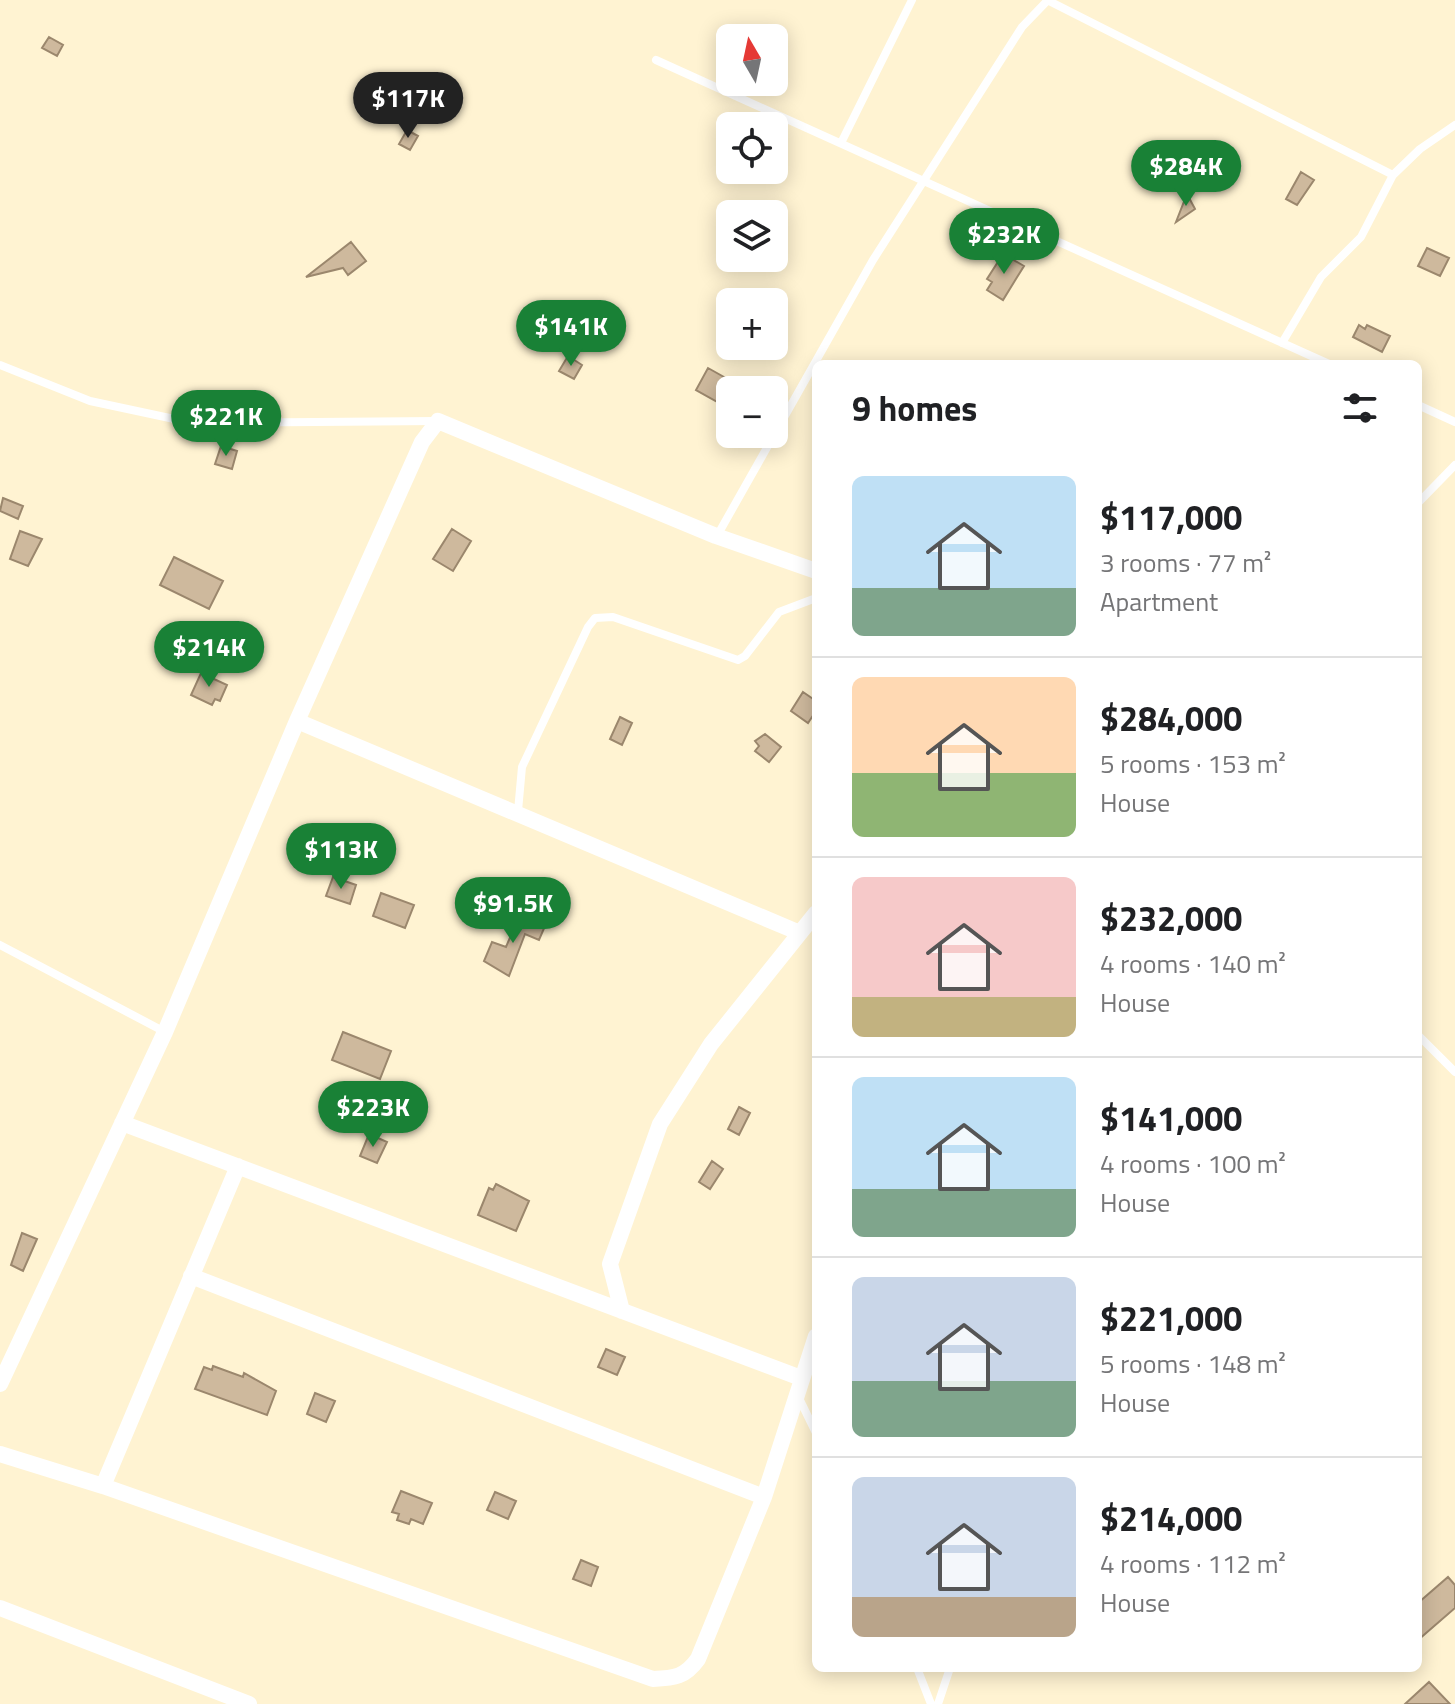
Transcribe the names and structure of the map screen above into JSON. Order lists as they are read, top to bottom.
{
  "north": "top",
  "page": {
    "map_buttons": ["+", "−"],
    "price": [
      "$117K",
      "$284K",
      "$232K",
      "$141K",
      "$221K",
      "$214K",
      "$113K",
      "$91.5K",
      "$223K"
    ],
    "heading": "9 homes",
    "list": [
      {
        "name": "$117,000",
        "note": "3 rooms · 77 m² · Apartment"
      },
      {
        "name": "$284,000",
        "note": "5 rooms · 153 m² · House"
      },
      {
        "name": "$232,000",
        "note": "4 rooms · 140 m² · House"
      },
      {
        "name": "$141,000",
        "note": "4 rooms · 100 m² · House"
      },
      {
        "name": "$221,000",
        "note": "5 rooms · 148 m² · House"
      },
      {
        "name": "$214,000",
        "note": "4 rooms · 112 m² · House"
      }
    ]
  }
}
